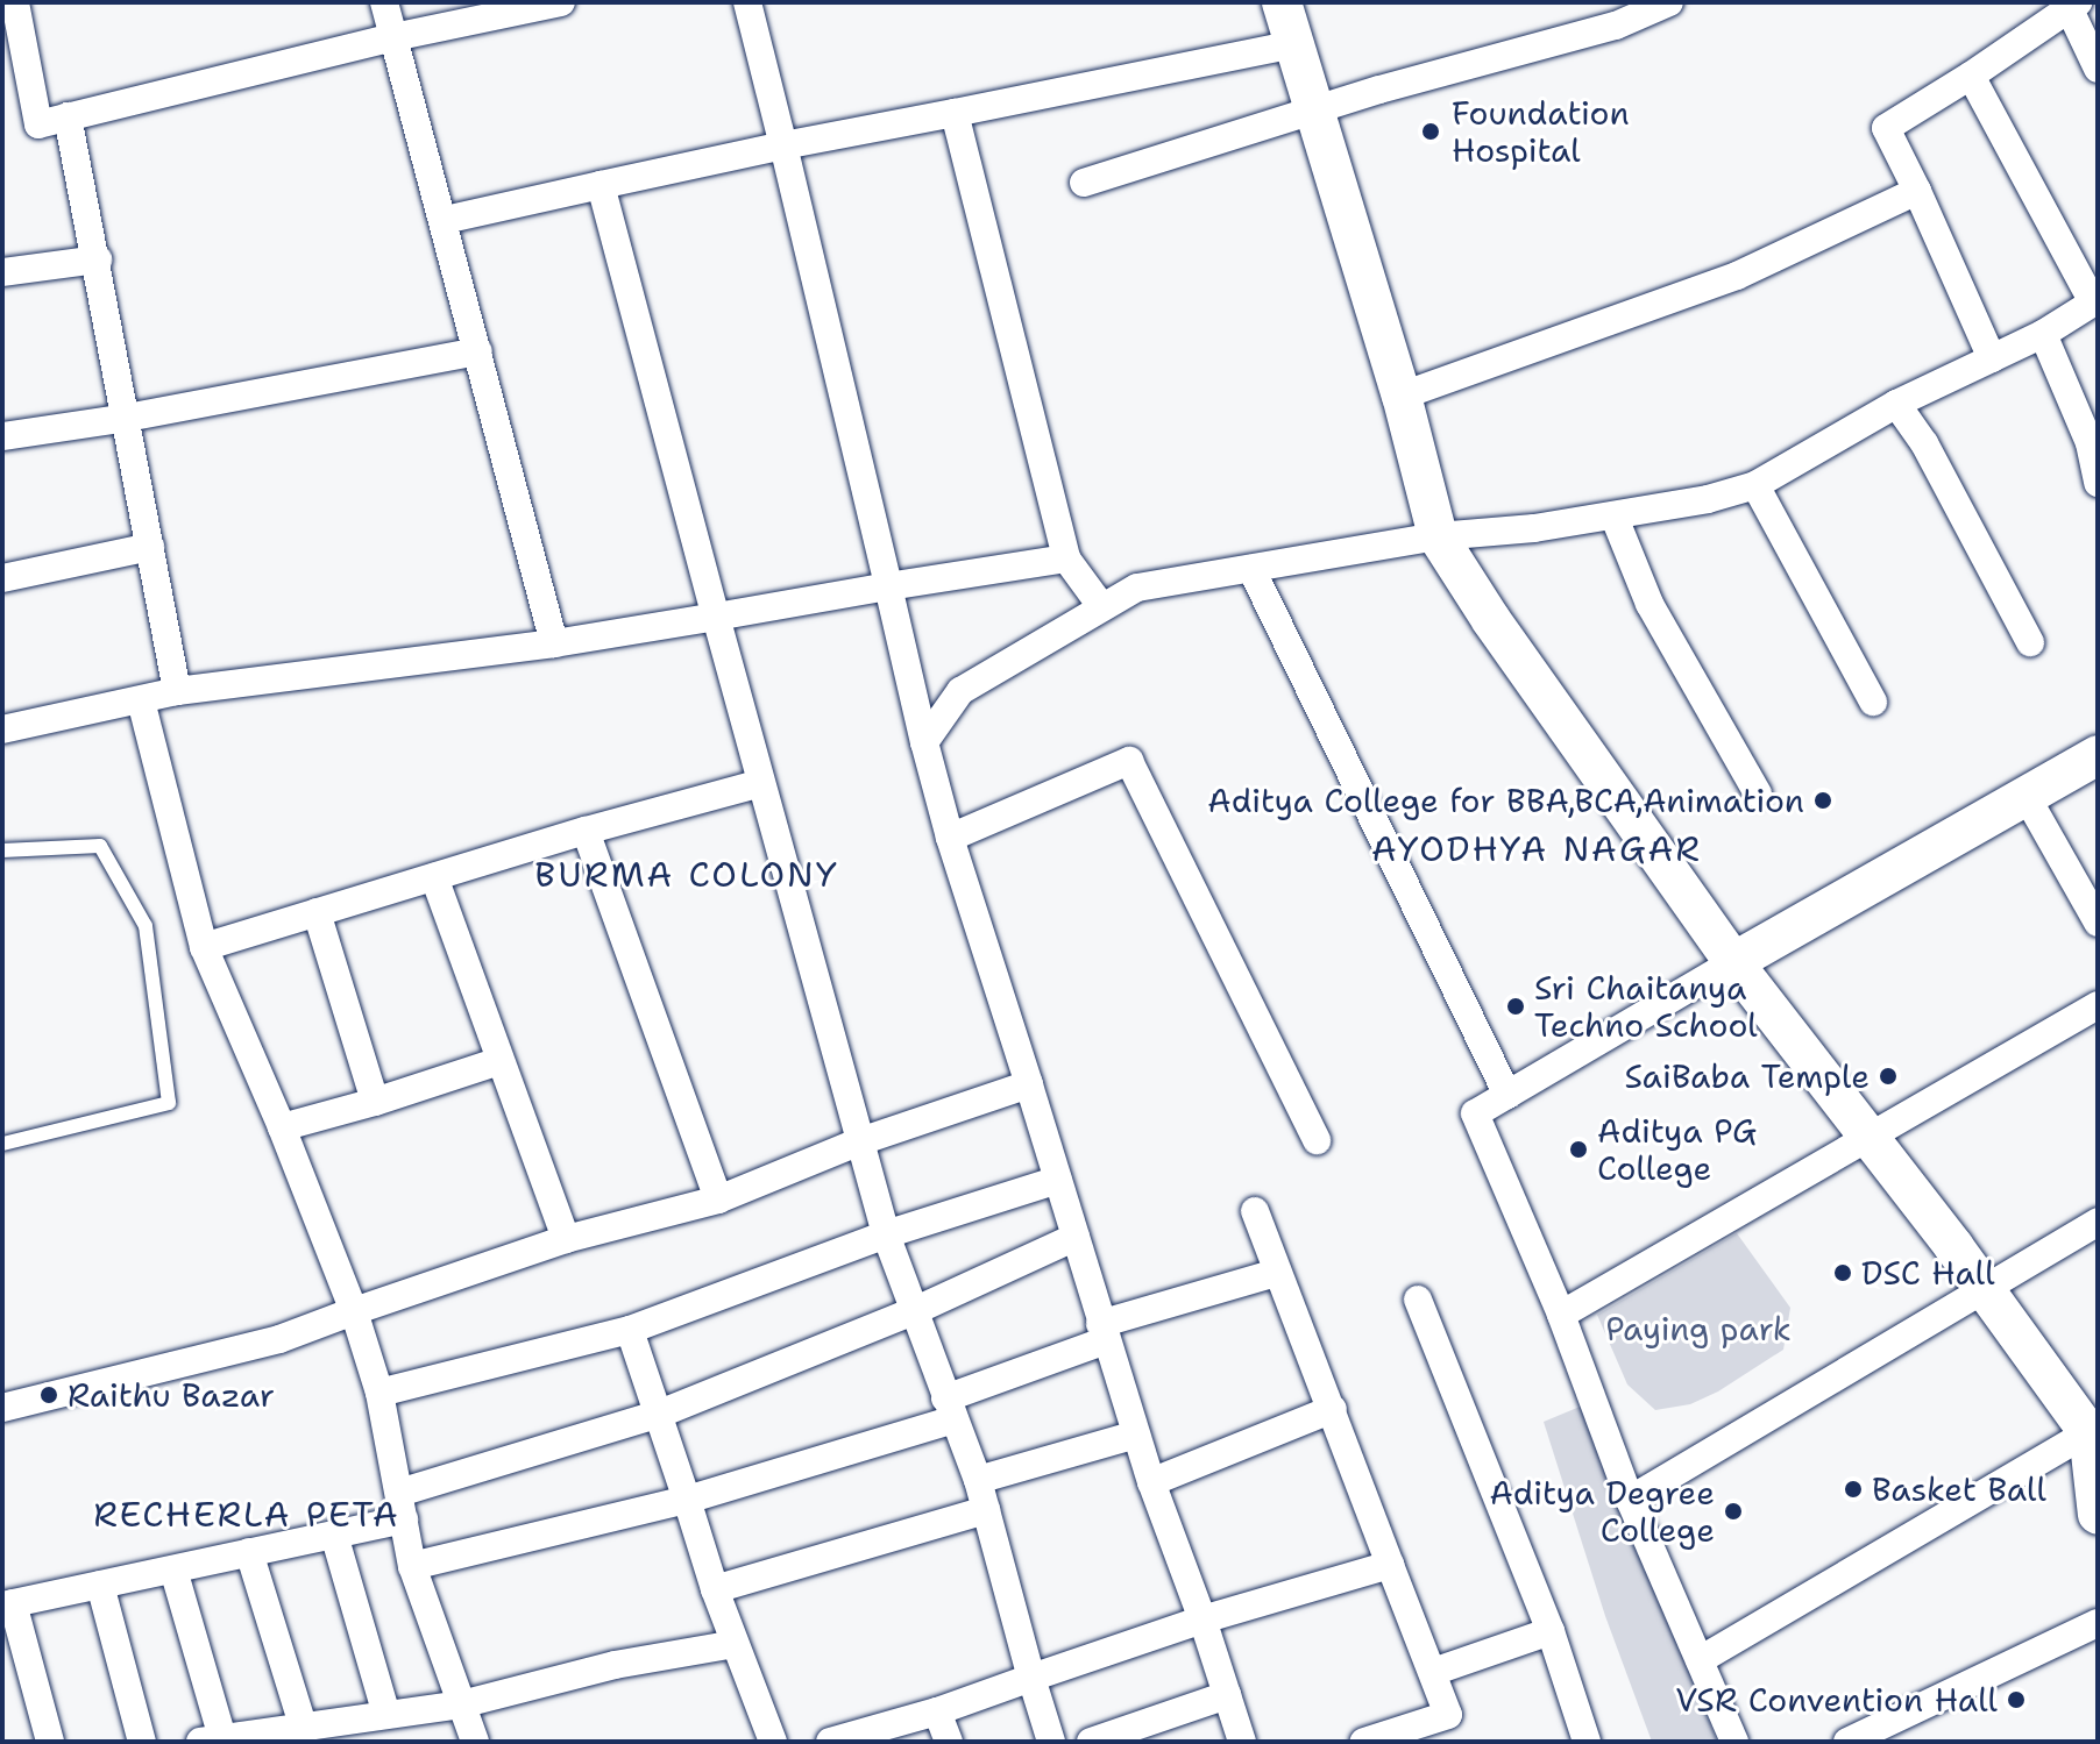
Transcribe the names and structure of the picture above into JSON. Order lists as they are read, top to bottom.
{
  "districts": ["AYODHYA NAGAR", "BURMA COLONY", "RECHERLA PETA"],
  "parks": ["Paying park"],
  "places": [
    "Foundation Hospital",
    "Aditya College for BBA,BCA,Animation",
    "Sri Chaitanya Techno School",
    "SaiBaba Temple",
    "Aditya PG College",
    "DSC Hall",
    "Raithu Bazar",
    "Basket Ball",
    "Aditya Degree College",
    "VSR Convention Hall"
  ]
}
